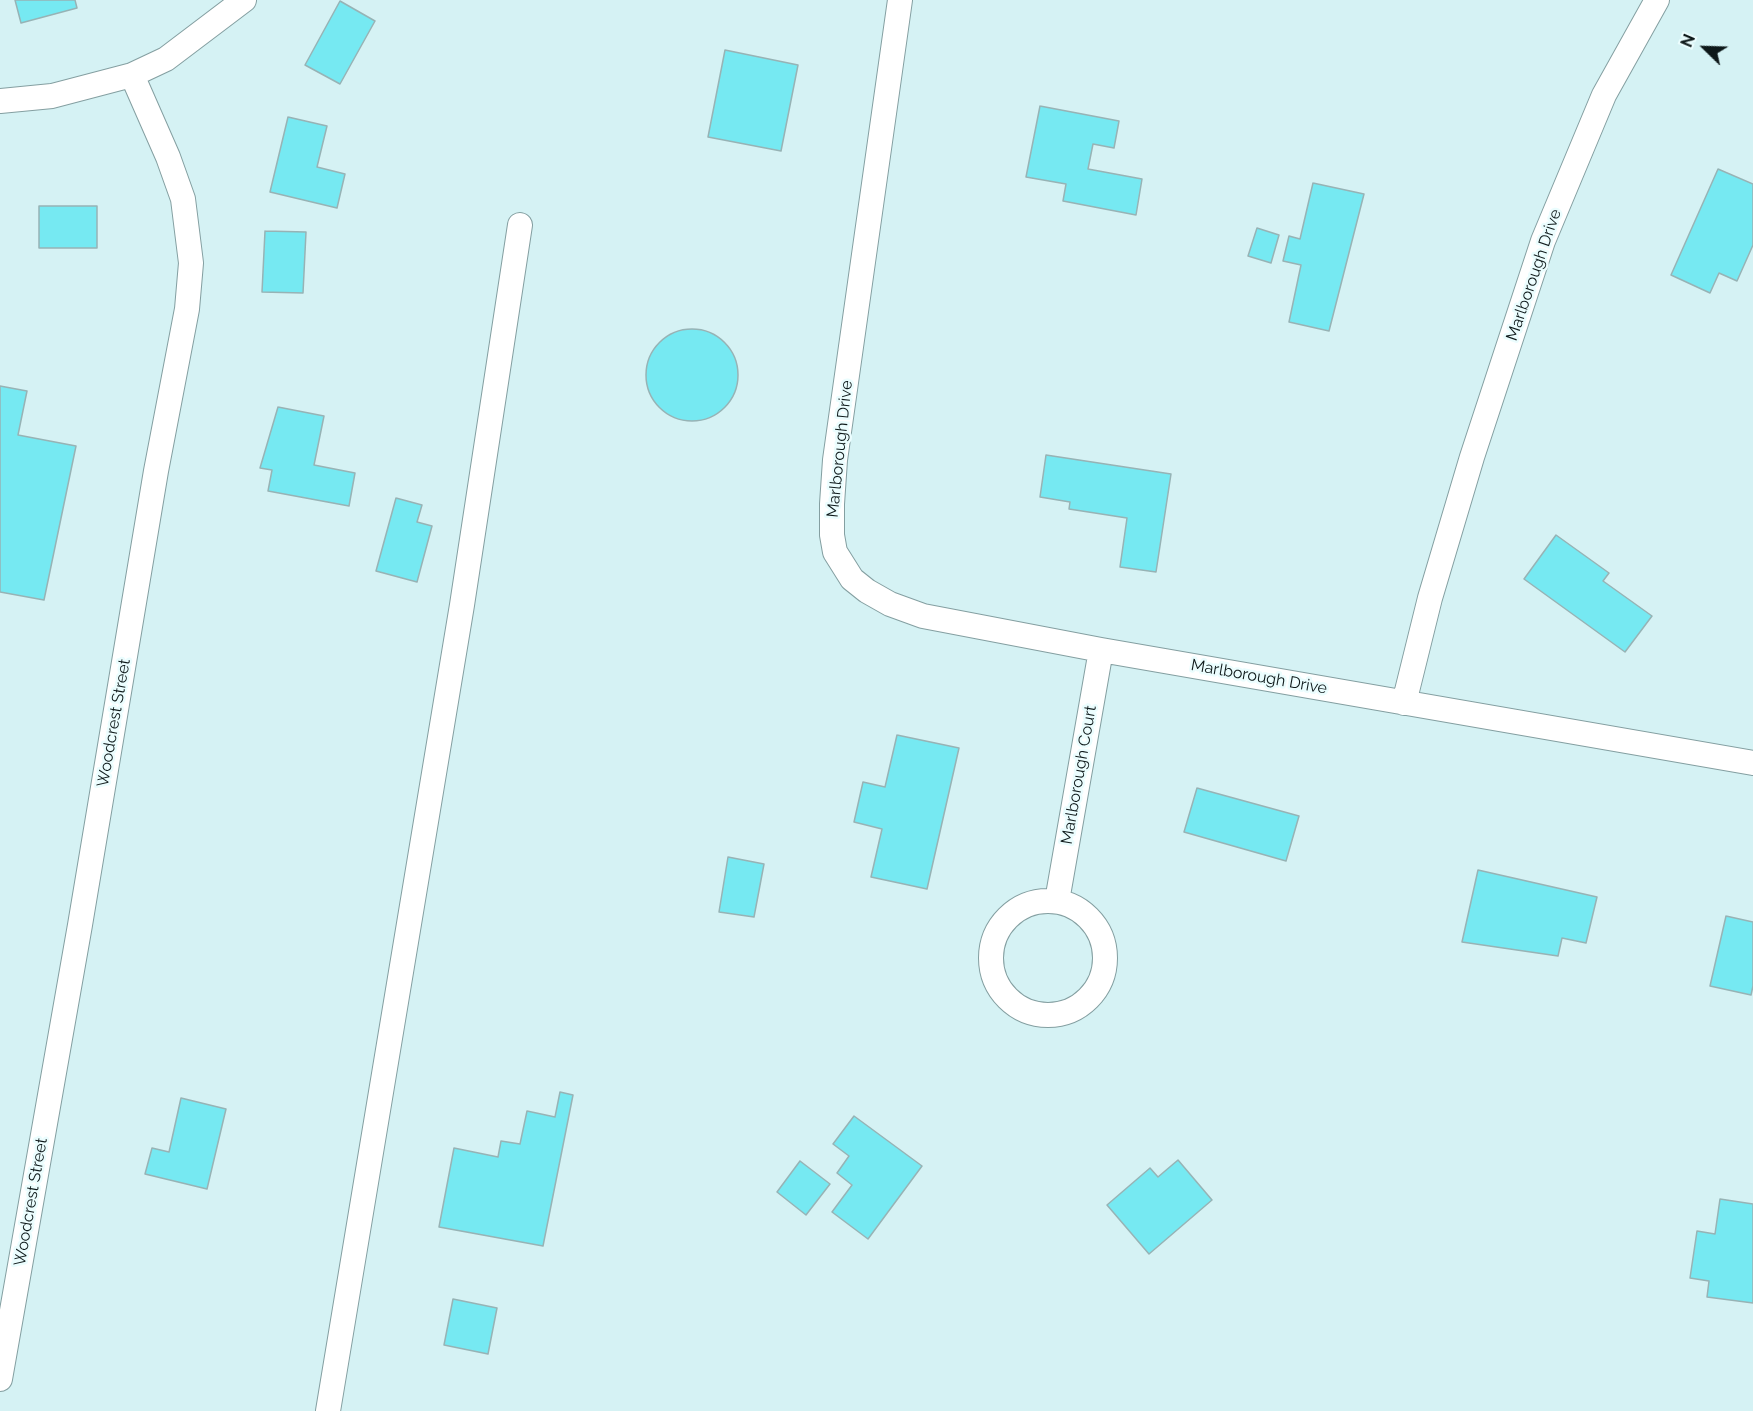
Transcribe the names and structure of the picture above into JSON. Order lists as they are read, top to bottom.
{
  "streets": {
    "street": ["Marlborough Drive", "Woodcrest Street", "Marlborough Court"]
  },
  "crossings": [
    ["Marlborough Drive", "Marlborough Court"]
  ],
  "north": "top left"
}
